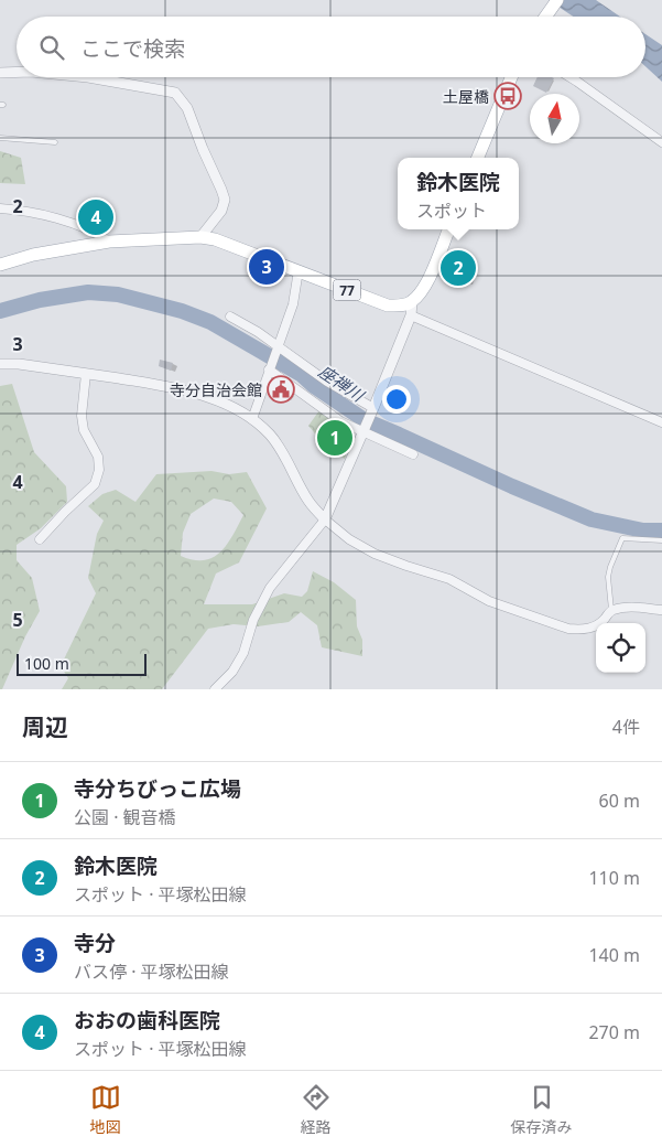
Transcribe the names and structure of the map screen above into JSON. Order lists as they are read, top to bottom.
{
  "streets": {
    "main road": ["77"]
  },
  "water": ["座禅川"],
  "places": {
    "bus stop": ["土屋橋"],
    "public building": ["寺分自治会館"]
  },
  "scale_bar": "100 m",
  "north": "top",
  "page": {
    "search": "ここで検索",
    "popup": ["鈴木医院", "スポット"],
    "pins": [
      "4",
      "3",
      "2",
      "1"
    ],
    "scale": "100 m",
    "heading": ["周辺", "4件"],
    "list": [
      {
        "mark": "1",
        "name": "寺分ちびっこ広場",
        "note": "公園 · 観音橋",
        "value": "60 m"
      },
      {
        "mark": "2",
        "name": "鈴木医院",
        "note": "スポット · 平塚松田線",
        "value": "110 m"
      },
      {
        "mark": "3",
        "name": "寺分",
        "note": "バス停 · 平塚松田線",
        "value": "140 m"
      },
      {
        "mark": "4",
        "name": "おおの歯科医院",
        "note": "スポット · 平塚松田線",
        "value": "270 m"
      }
    ],
    "nav": ["地図", "経路", "保存済み"]
  },
  "grid": {
    "rows": [
      "2",
      "3",
      "4",
      "5"
    ]
  }
}
